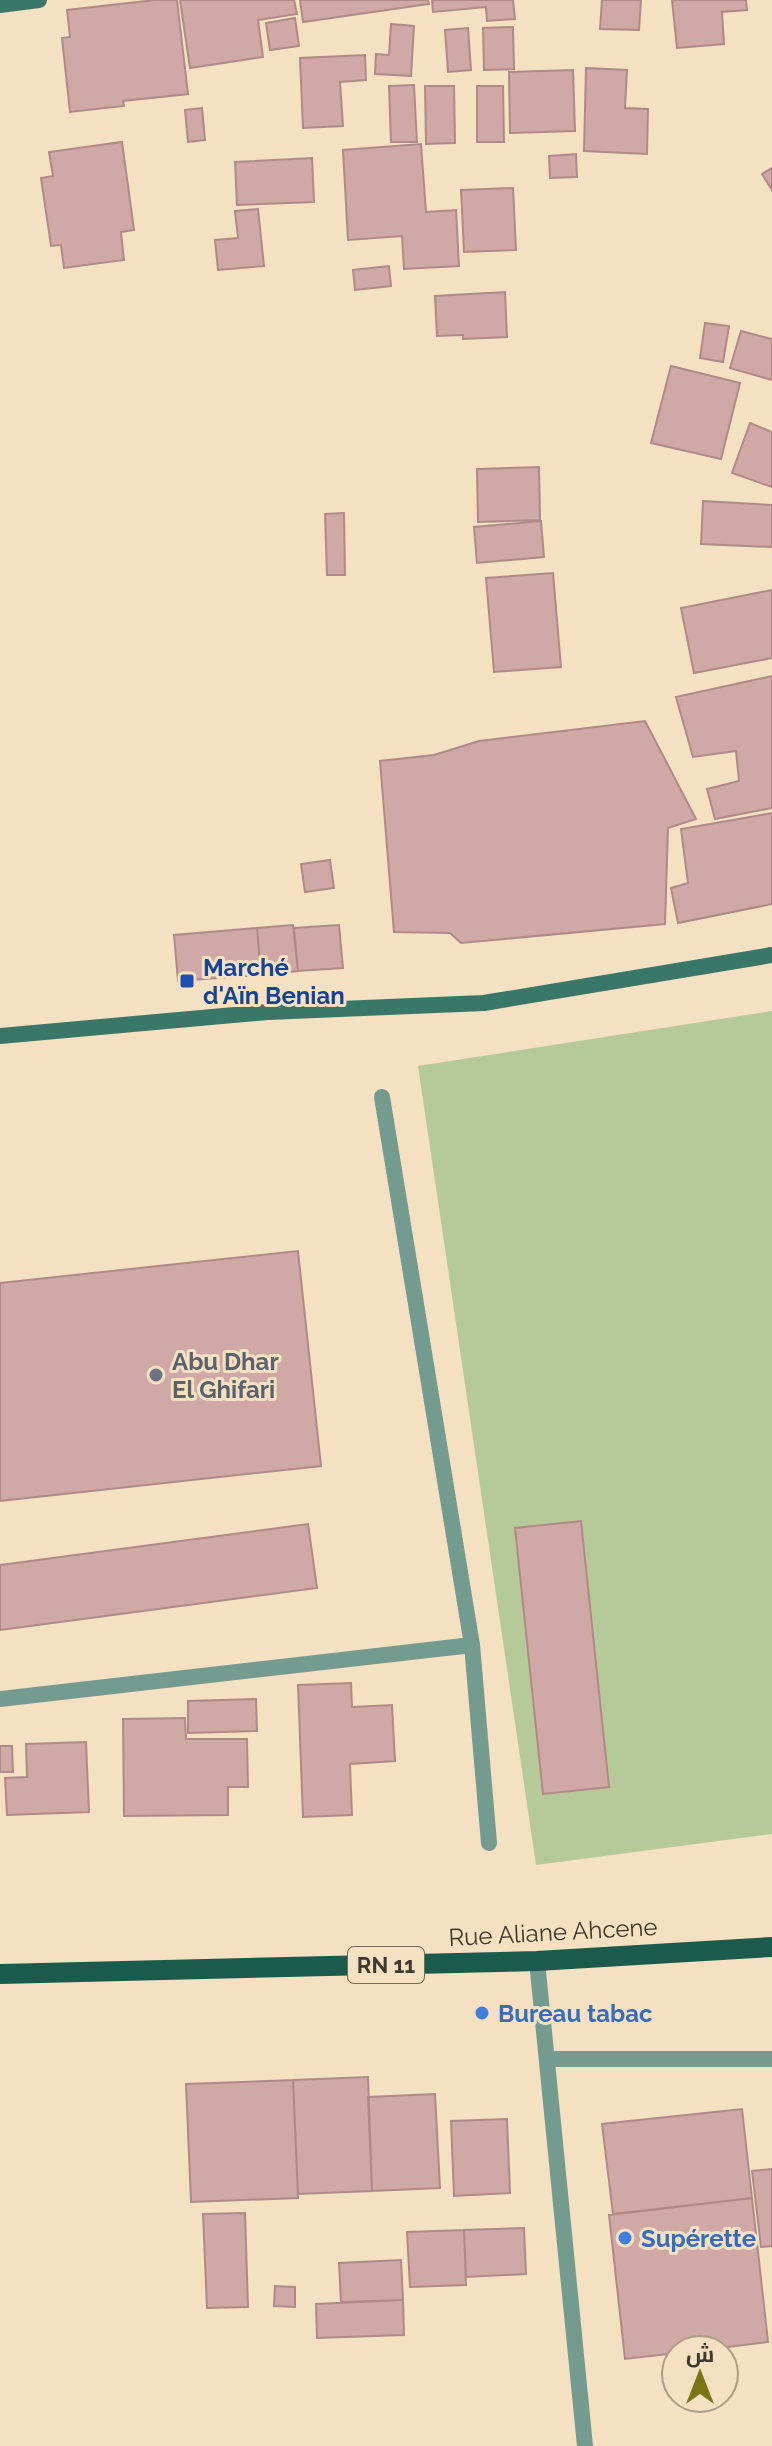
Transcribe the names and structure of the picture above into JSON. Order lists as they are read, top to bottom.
{
  "streets": {
    "main road": ["Rue Aliane Ahcene", "RN 11"]
  },
  "places": {
    "transit": ["Marché d'Aïn Benian"],
    "other": ["Abu Dhar El Ghifari", "Bureau tabac", "Supérette"]
  },
  "north": "top"
}
